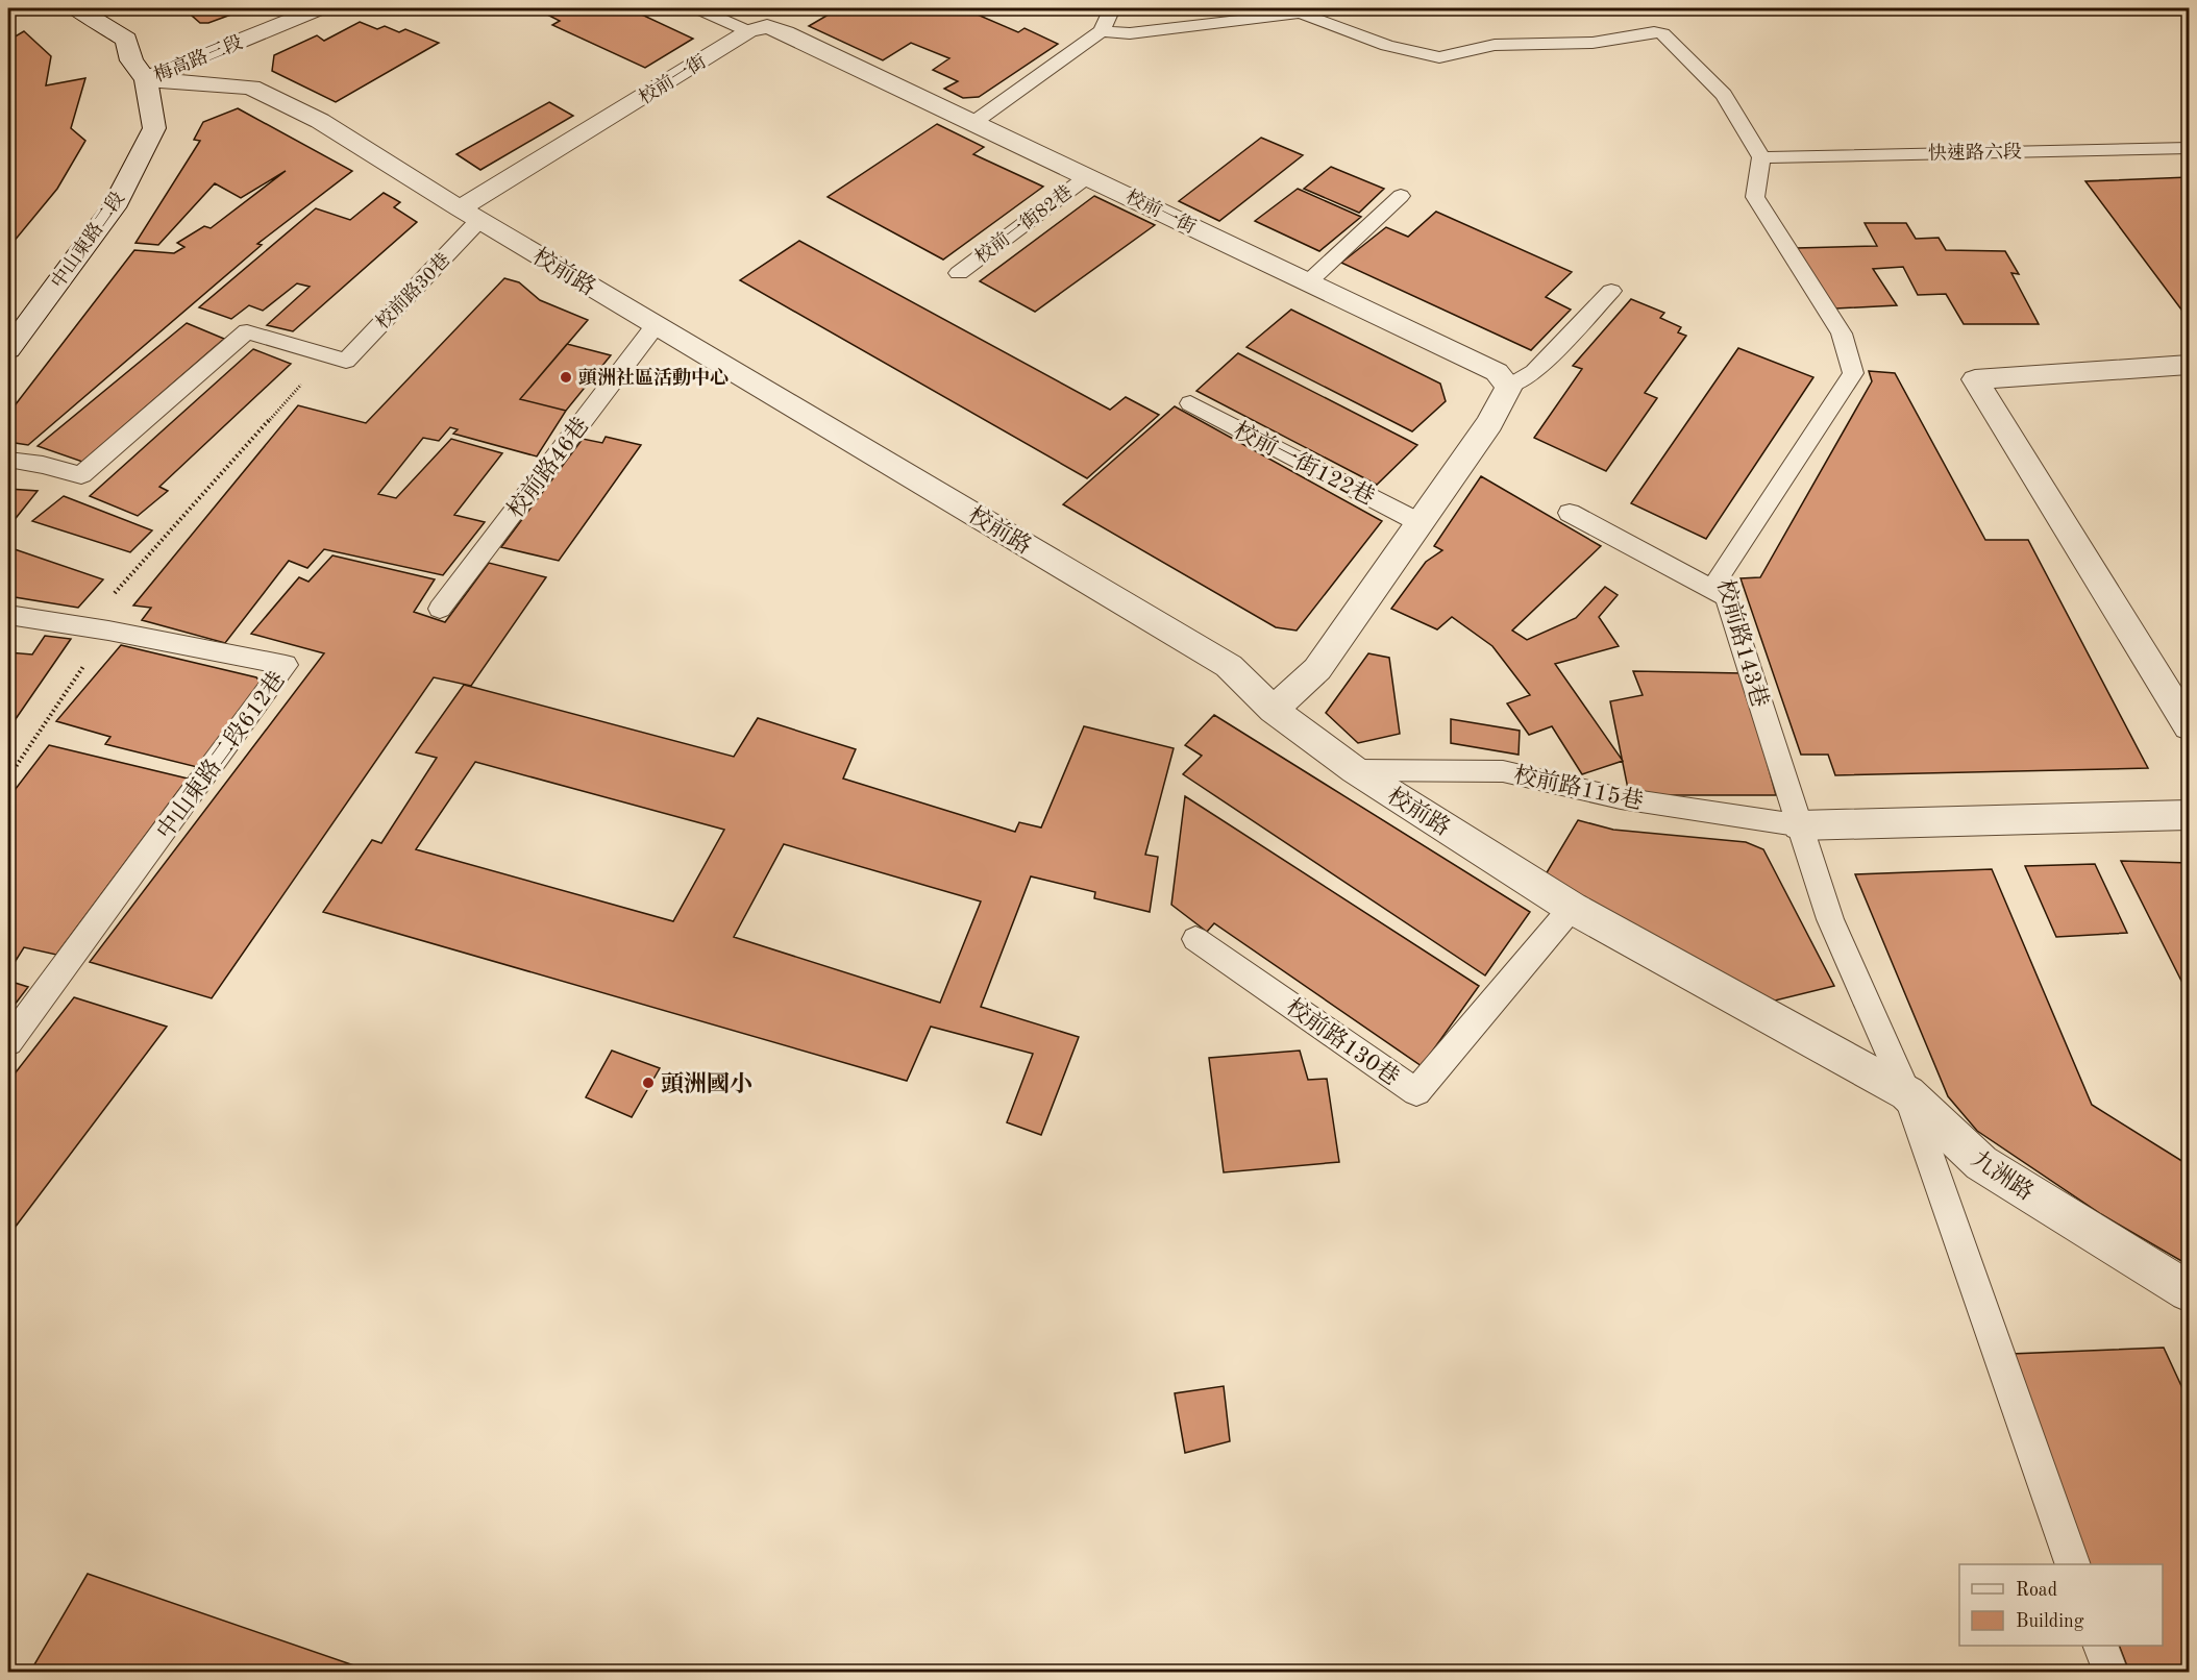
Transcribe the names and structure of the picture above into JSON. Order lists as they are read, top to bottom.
{
  "streets": {
    "street": [
      "梅高路三段",
      "校前一街",
      "中山東路二段",
      "校前路",
      "九洲路"
    ],
    "lane": [
      "快速路六段",
      "校前一街82巷",
      "校前路30巷",
      "校前一街122巷",
      "校前路46巷",
      "校前路143巷",
      "中山東路二段612巷",
      "校前路115巷",
      "校前路130巷"
    ]
  },
  "crossings": [
    ["梅高路三段", "中山東路二段"],
    ["梅高路三段", "校前路"],
    ["校前一街", "校前一街82巷"],
    ["校前一街", "校前路"],
    ["校前一街", "校前路30巷"],
    ["快速路六段", "校前路143巷"],
    ["中山東路二段", "校前路"],
    ["校前路", "校前路30巷"],
    ["校前路", "校前路46巷"],
    ["校前路", "校前路115巷"],
    ["校前路", "校前路130巷"],
    ["校前路", "九洲路"],
    ["校前路143巷", "校前路115巷"],
    ["校前路143巷", "九洲路"]
  ],
  "places": ["頭洲社區活動中心", "頭洲國小"],
  "legend": ["Road", "Building"]
}
